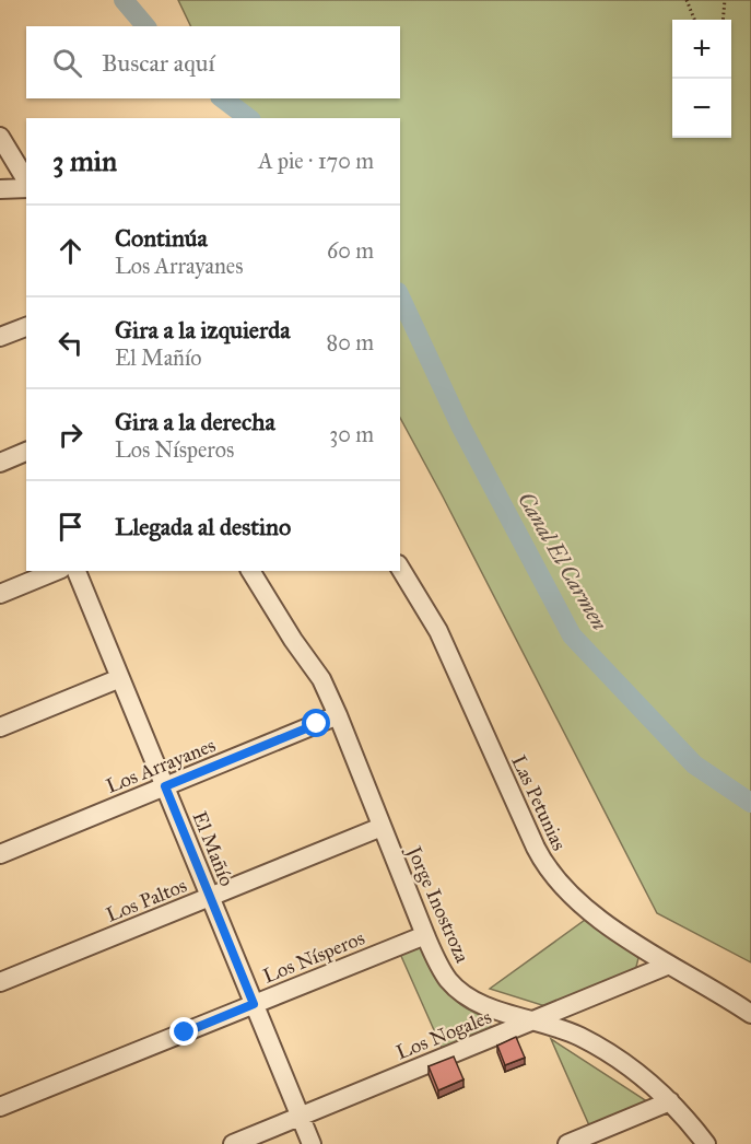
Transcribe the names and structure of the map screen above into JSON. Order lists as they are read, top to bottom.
{
  "streets": {
    "street": [
      "Los Arrayanes",
      "Las Petunias",
      "El Mañío",
      "Los Paltos",
      "Jorge Inostroza",
      "Los Nísperos",
      "Los Nogales"
    ]
  },
  "crossings": [
    ["Los Arrayanes", "El Mañío"],
    ["Los Arrayanes", "Jorge Inostroza"],
    ["Las Petunias", "Los Nogales"],
    ["El Mañío", "Los Paltos"],
    ["El Mañío", "Los Nísperos"],
    ["El Mañío", "Los Nogales"],
    ["Los Paltos", "Jorge Inostroza"],
    ["Jorge Inostroza", "Los Nísperos"],
    ["Jorge Inostroza", "Los Nogales"]
  ],
  "water": ["Canal El Carmen"],
  "page": {
    "map_buttons": ["+", "−"],
    "search": "Buscar aquí",
    "heading": ["3 min", "A pie · 170 m"],
    "list": [
      ["Continúa", "Los Arrayanes", "60 m"],
      ["Gira a la izquierda", "El Mañío", "80 m"],
      ["Gira a la derecha", "Los Nísperos", "30 m"],
      "Llegada al destino"
    ]
  }
}
